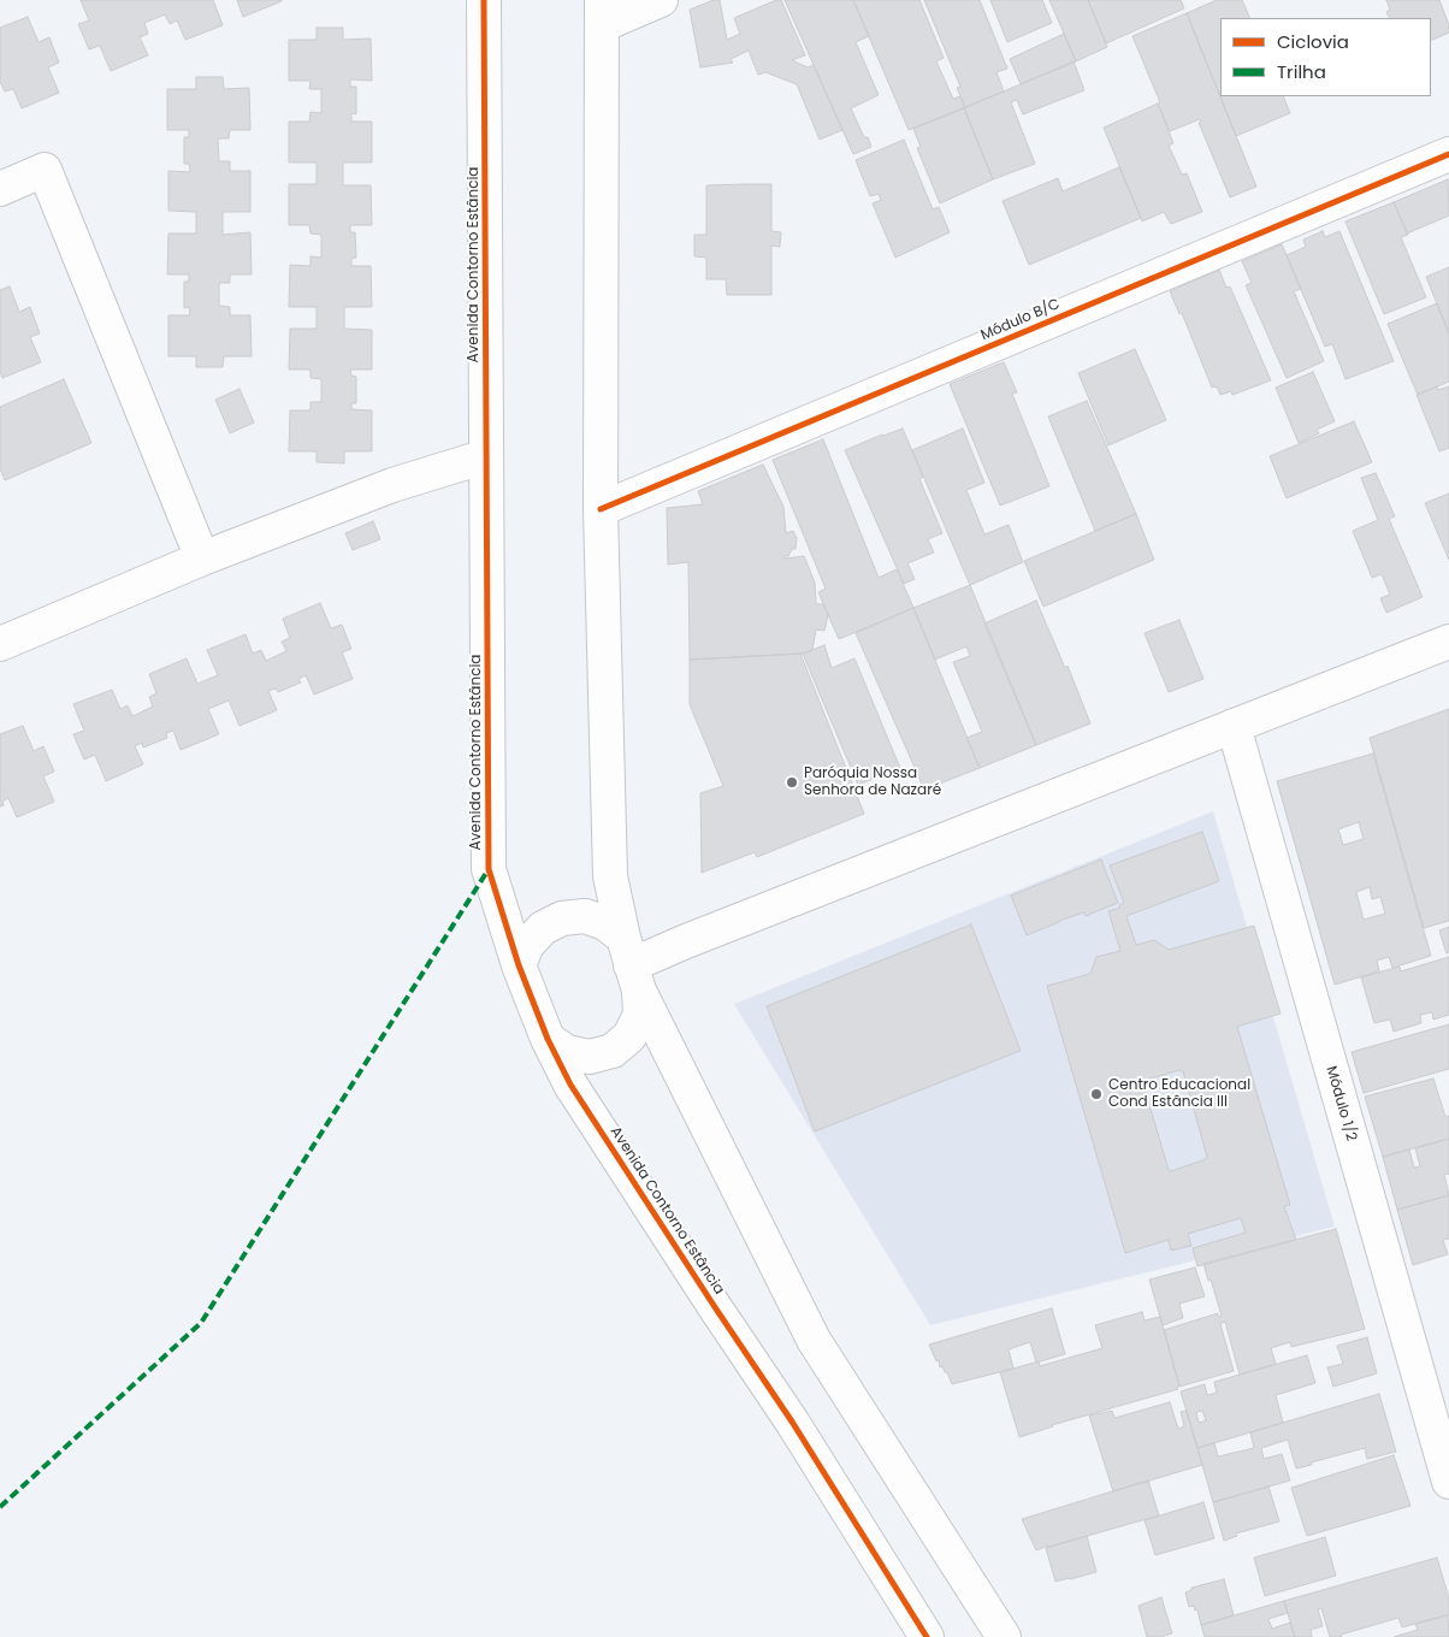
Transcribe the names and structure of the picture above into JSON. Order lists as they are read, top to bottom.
{
  "streets": {
    "street": ["Avenida Contorno Estância", "Módulo B/C", "Módulo 1/2"]
  },
  "places": ["Paróquia Nossa Senhora de Nazaré", "Centro Educacional Cond Estância III"],
  "legend": ["Ciclovia", "Trilha"]
}
